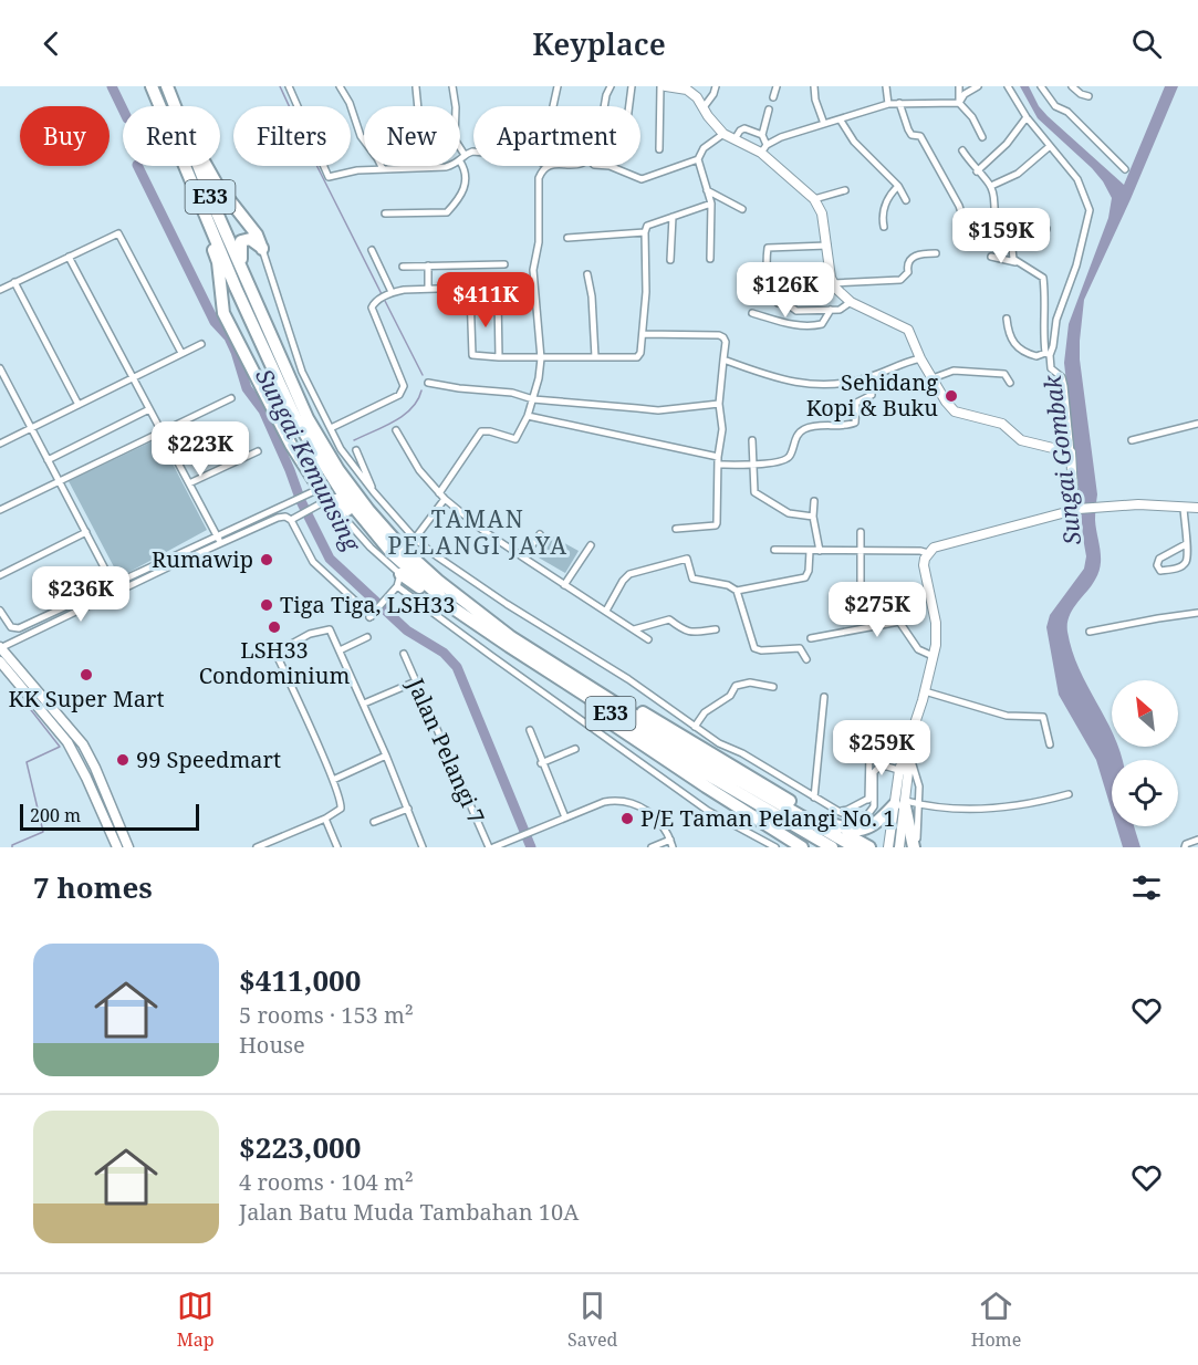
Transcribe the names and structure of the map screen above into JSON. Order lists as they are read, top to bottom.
{
  "streets": {
    "highway": ["E33"],
    "street": ["Jalan Pelangi 7"]
  },
  "districts": ["TAMAN PELANGI JAYA"],
  "water": ["Sungai Kemunsing", "Sungai Gombak"],
  "places": [
    "Sehidang Kopi & Buku",
    "Rumawip",
    "Tiga Tiga, LSH33",
    "LSH33 Condominium",
    "KK Super Mart",
    "99 Speedmart",
    "P/E Taman Pelangi No. 1"
  ],
  "scale_bar": "200 m",
  "north": "top left",
  "page": {
    "header": "Keyplace",
    "chip": [
      "Buy",
      "Rent",
      "Filters",
      "New",
      "Apartment"
    ],
    "price": [
      "$159K",
      "$126K",
      "$411K",
      "$223K",
      "$236K",
      "$275K",
      "$259K"
    ],
    "scale": "200 m",
    "heading": "7 homes",
    "list": [
      {
        "name": "$411,000",
        "note": "5 rooms · 153 m² · House"
      },
      {
        "name": "$223,000",
        "note": "4 rooms · 104 m² · Jalan Batu Muda Tambahan 10A"
      }
    ],
    "tabs": ["Map", "Saved", "Home"]
  }
}
